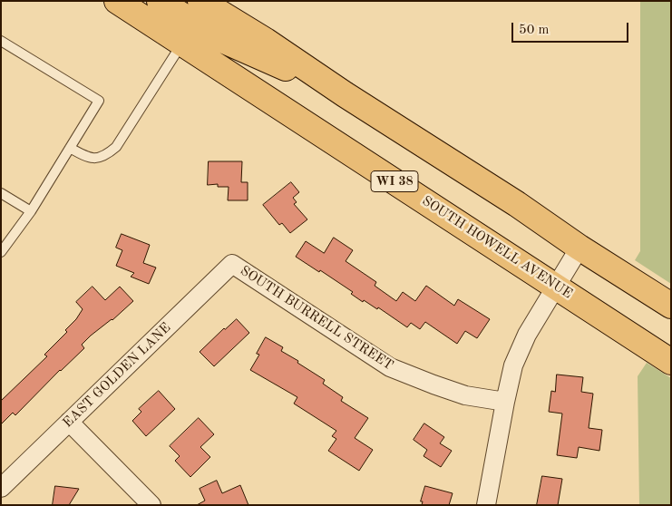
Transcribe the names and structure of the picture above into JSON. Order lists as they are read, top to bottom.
{
  "streets": {
    "main road": ["WI 38", "SOUTH HOWELL AVENUE"],
    "street": ["SOUTH BURRELL STREET", "EAST GOLDEN LANE"]
  },
  "crossings": [
    ["SOUTH BURRELL STREET", "EAST GOLDEN LANE"]
  ],
  "scale_bar": "50 m"
}
